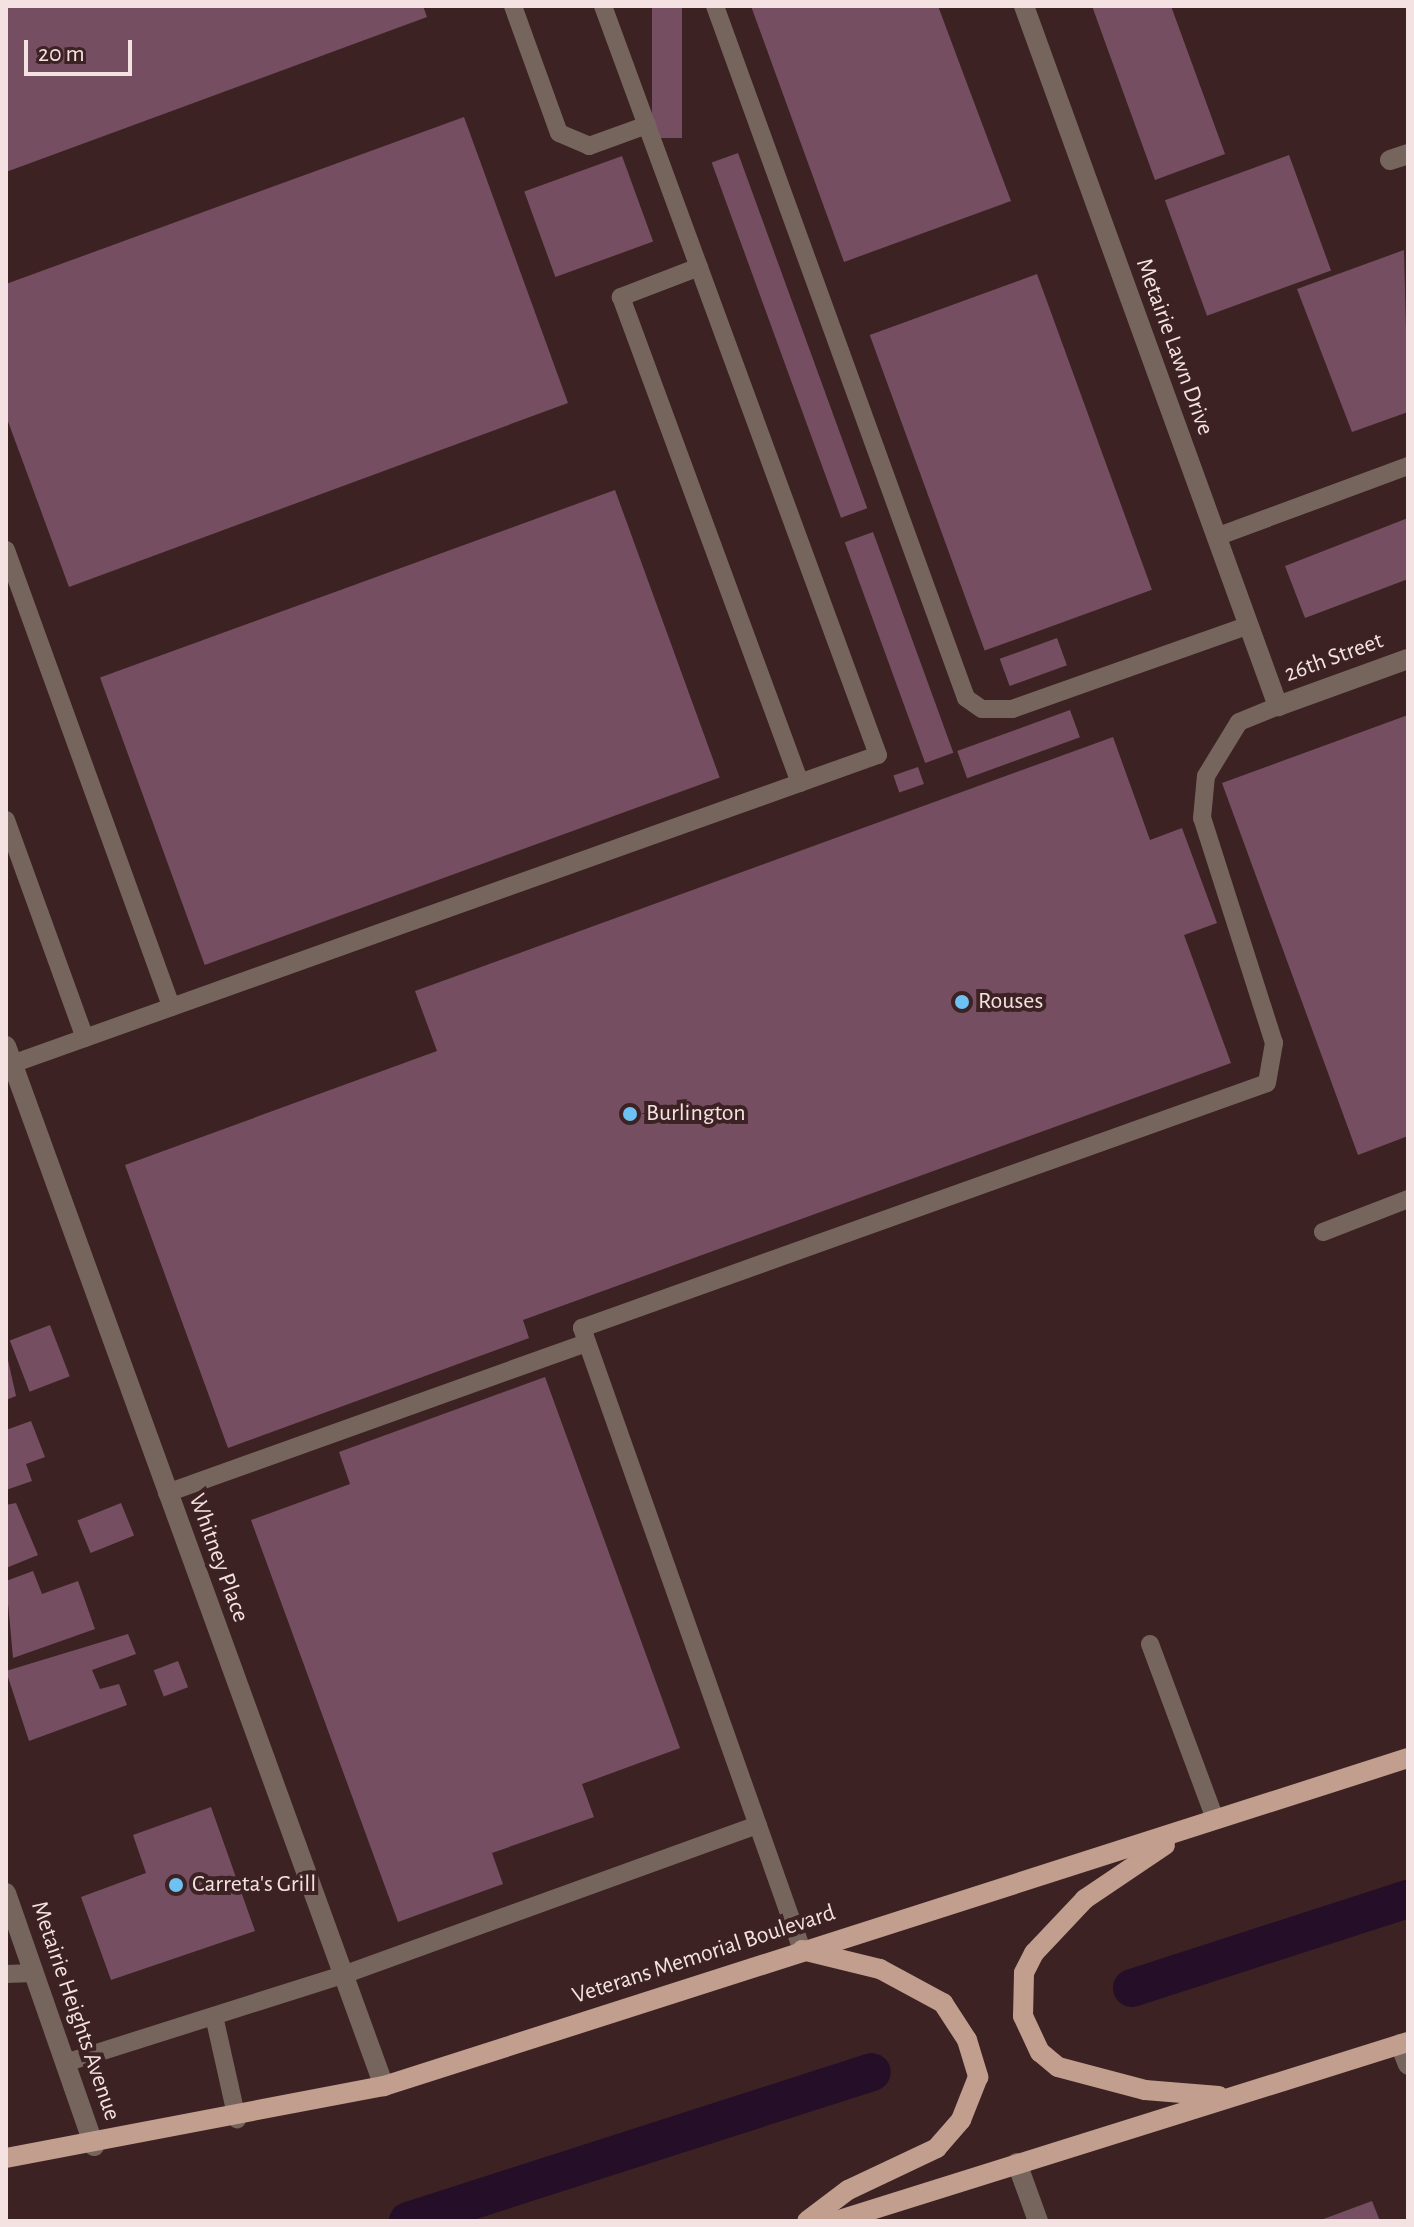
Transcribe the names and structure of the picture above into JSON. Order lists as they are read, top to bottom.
{
  "streets": {
    "main road": ["Veterans Memorial Boulevard"],
    "street": [
      "Metairie Lawn Drive",
      "26th Street",
      "Whitney Place",
      "Metairie Heights Avenue"
    ]
  },
  "crossings": [
    ["Metairie Lawn Drive", "26th Street"],
    ["Whitney Place", "Veterans Memorial Boulevard"],
    ["Veterans Memorial Boulevard", "Metairie Heights Avenue"]
  ],
  "places": ["Rouses", "Burlington", "Carreta's Grill"],
  "scale_bar": "20 m"
}
